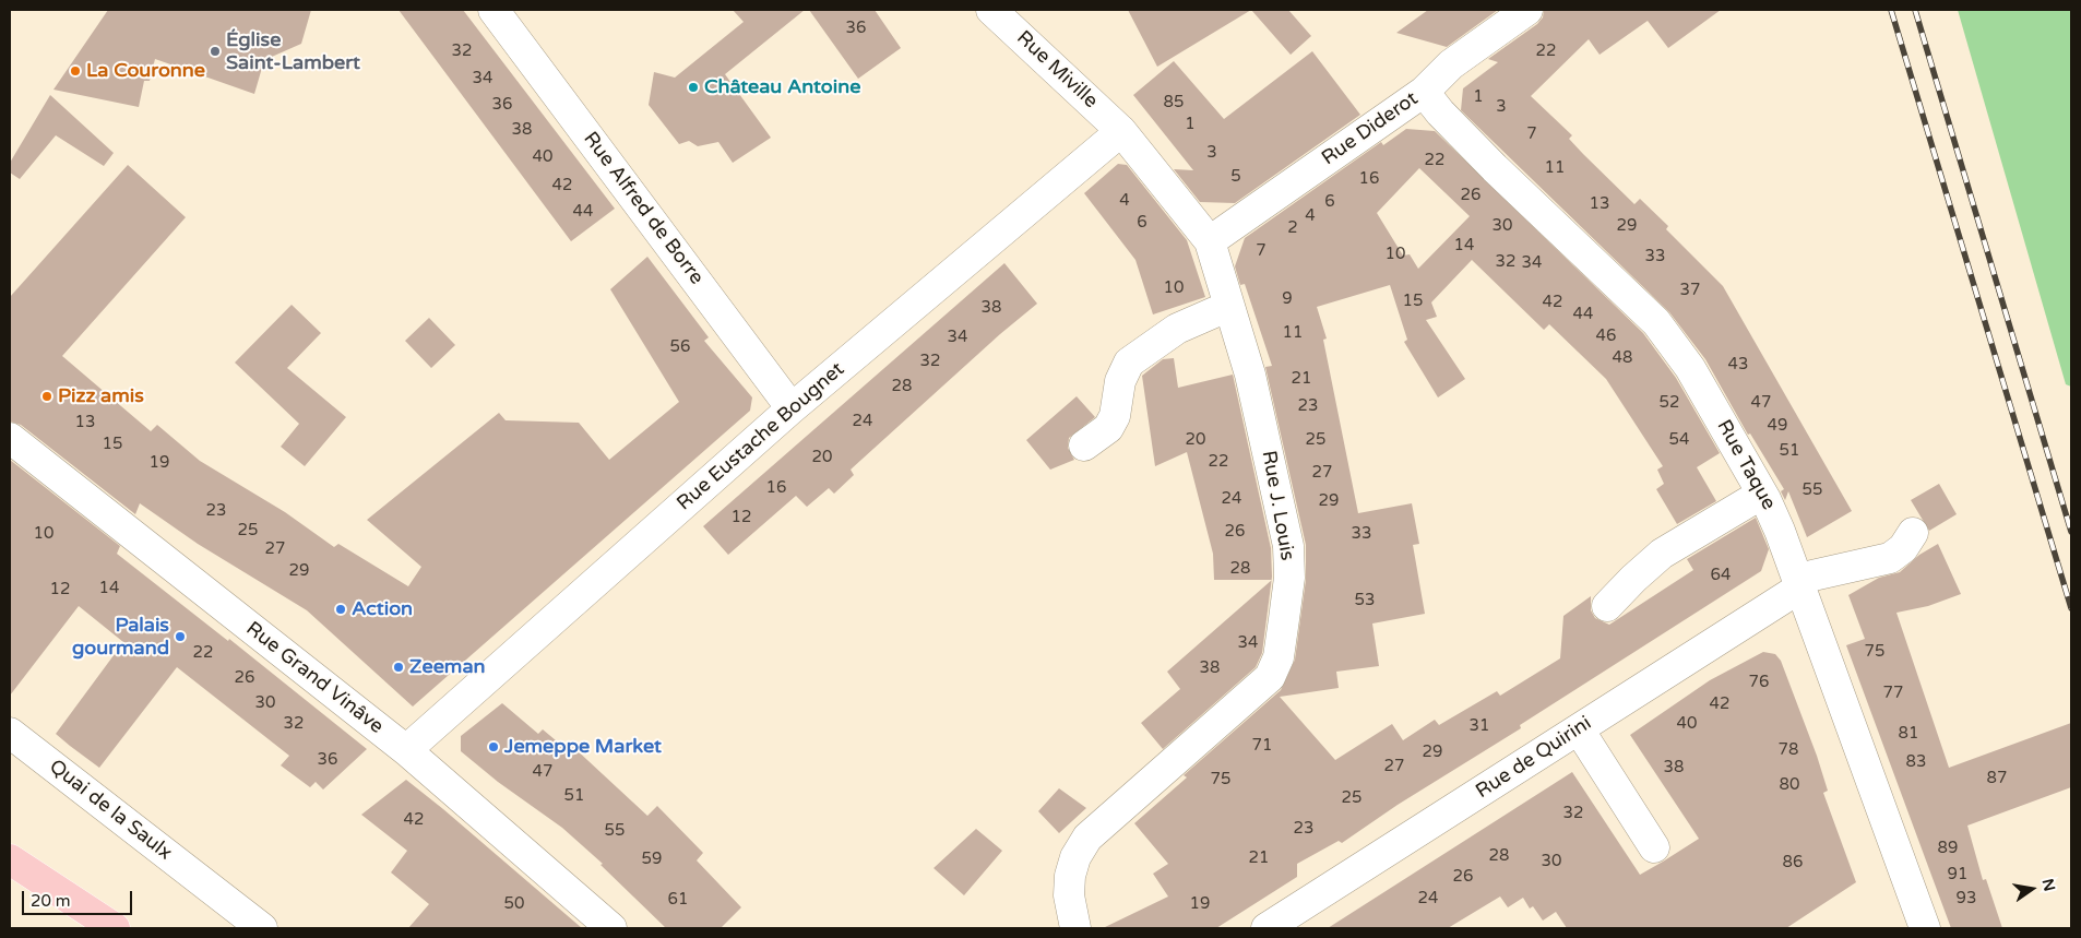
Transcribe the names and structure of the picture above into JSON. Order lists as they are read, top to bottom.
{
  "streets": {
    "street": [
      "Rue Miville",
      "Rue Diderot",
      "Rue Alfred de Borre",
      "Rue Eustache Bougnet",
      "Rue Taque",
      "Rue J. Louis",
      "Rue Grand Vinâve",
      "Rue de Quirini",
      "Quai de la Saulx"
    ]
  },
  "crossings": [
    ["Rue Miville", "Rue Eustache Bougnet"],
    ["Rue Miville", "Rue J. Louis"],
    ["Rue Diderot", "Rue Taque"],
    ["Rue Diderot", "Rue J. Louis"],
    ["Rue Alfred de Borre", "Rue Eustache Bougnet"],
    ["Rue Eustache Bougnet", "Rue J. Louis"],
    ["Rue Eustache Bougnet", "Rue Grand Vinâve"],
    ["Rue Taque", "Rue de Quirini"]
  ],
  "places": [
    "Église Saint-Lambert",
    "La Couronne",
    "Château Antoine",
    "Pizz amis",
    "Action",
    "Palais gourmand",
    "Zeeman",
    "Jemeppe Market"
  ],
  "house_numbers": [
    "36",
    "32",
    "22",
    "34",
    "1",
    "85",
    "36",
    "3",
    "1",
    "38",
    "7",
    "3",
    "40",
    "22",
    "11",
    "5",
    "16",
    "42",
    "26",
    "4",
    "6",
    "13",
    "44",
    "4",
    "6",
    "30",
    "29",
    "2",
    "14",
    "7",
    "10",
    "33",
    "32",
    "34",
    "10",
    "37",
    "9",
    "15",
    "42",
    "38",
    "44",
    "11",
    "46",
    "34",
    "56",
    "48",
    "32",
    "43",
    "21",
    "28",
    "52",
    "47",
    "23",
    "24",
    "13",
    "49",
    "20",
    "25",
    "54",
    "15",
    "51",
    "20",
    "22",
    "19",
    "27",
    "16",
    "55",
    "24",
    "29",
    "23",
    "12",
    "25",
    "26",
    "10",
    "33",
    "27",
    "28",
    "29",
    "64",
    "14",
    "12",
    "53",
    "34",
    "75",
    "22",
    "38",
    "26",
    "76",
    "77",
    "30",
    "42",
    "32",
    "40",
    "31",
    "81",
    "71",
    "78",
    "29",
    "36",
    "83",
    "27",
    "38",
    "47",
    "87",
    "75",
    "80",
    "51",
    "25",
    "32",
    "42",
    "23",
    "55",
    "89",
    "28",
    "21",
    "59",
    "30",
    "86",
    "91",
    "26",
    "24",
    "93",
    "61",
    "50",
    "19"
  ],
  "scale_bar": "20 m",
  "north": "right"
}
